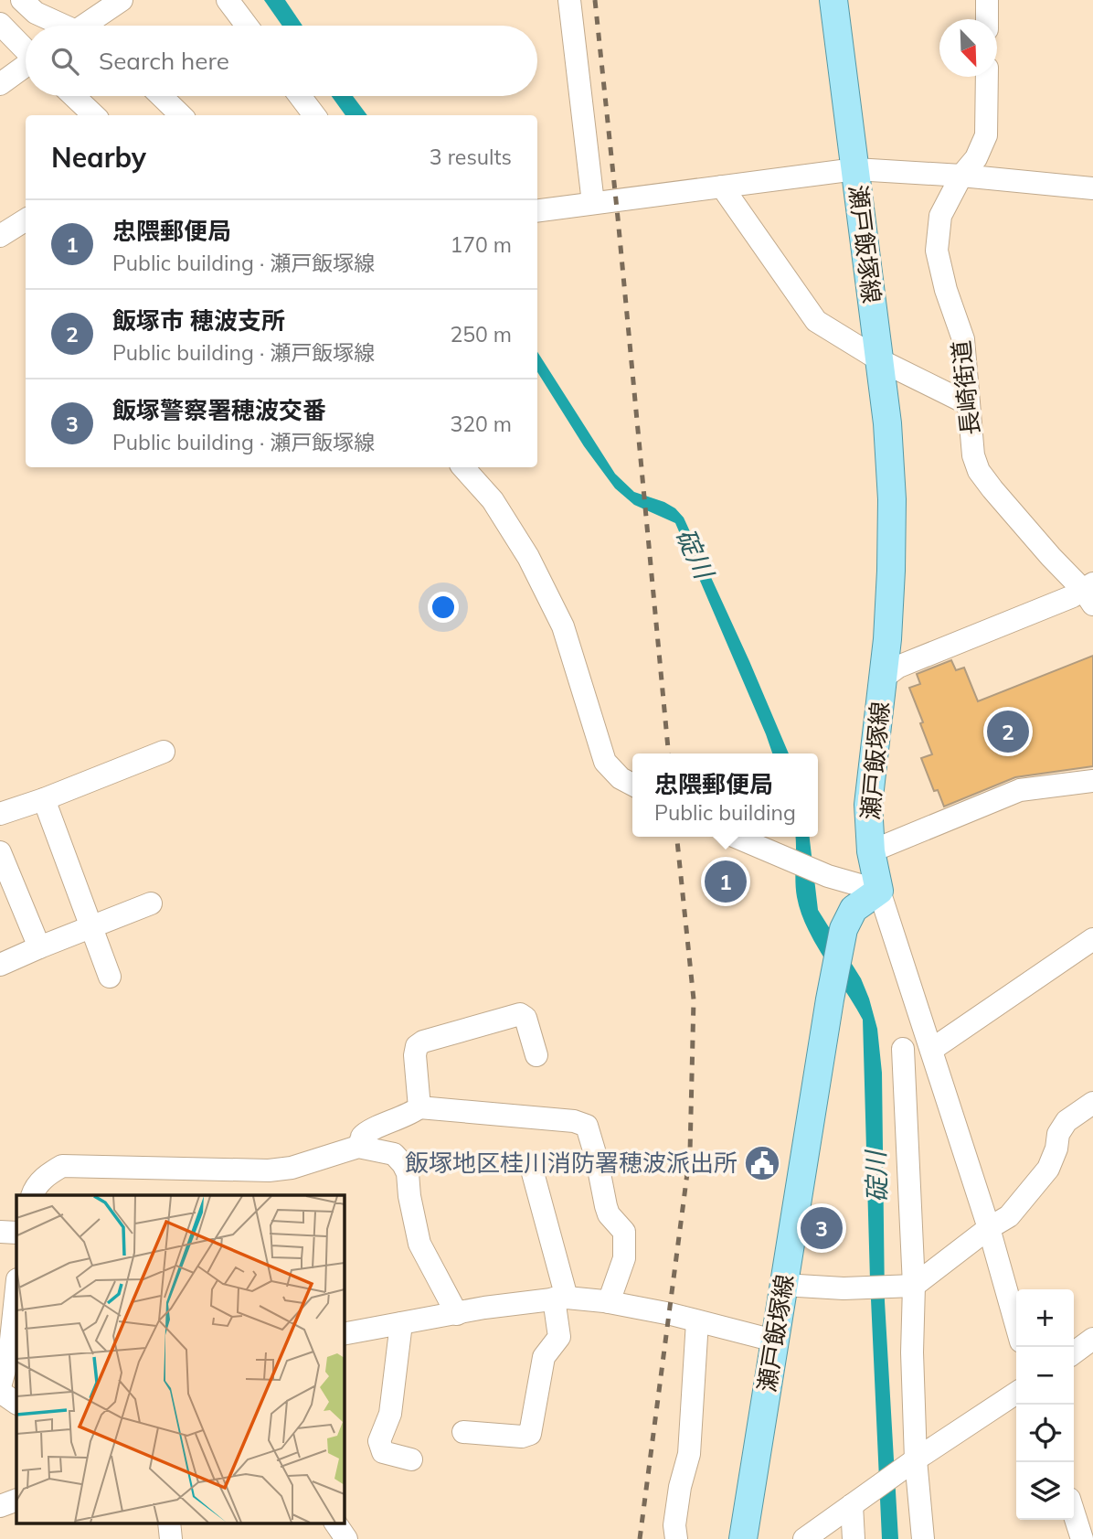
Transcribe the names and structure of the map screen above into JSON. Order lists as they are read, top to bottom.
{
  "streets": {
    "main road": ["瀬戸飯塚線"],
    "street": ["長崎街道"]
  },
  "water": ["碇川"],
  "places": {
    "public building": ["飯塚地区桂川消防署穂波派出所"]
  },
  "north": "bottom right",
  "page": {
    "search": "Search here",
    "heading": ["Nearby", "3 results"],
    "list": [
      {
        "mark": "1",
        "name": "忠隈郵便局",
        "note": "Public building · 瀬戸飯塚線",
        "value": "170 m"
      },
      {
        "mark": "2",
        "name": "飯塚市 穂波支所",
        "note": "Public building · 瀬戸飯塚線",
        "value": "250 m"
      },
      {
        "mark": "3",
        "name": "飯塚警察署穂波交番",
        "note": "Public building · 瀬戸飯塚線",
        "value": "320 m"
      }
    ],
    "pins": ["2", "1", "3"],
    "popup": ["忠隈郵便局", "Public building"],
    "map_buttons": ["+", "−"]
  }
}
